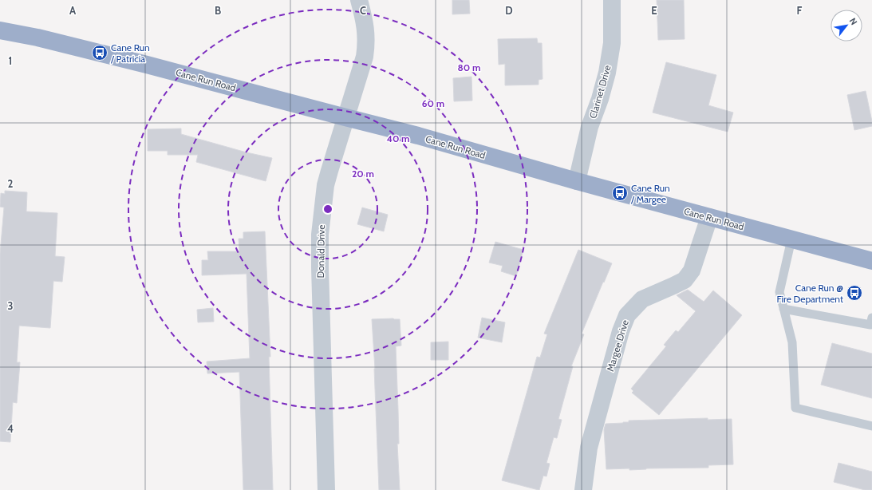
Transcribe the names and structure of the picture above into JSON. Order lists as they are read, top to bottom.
{
  "streets": {
    "highway": ["Cane Run Road"],
    "street": ["Clarinet Drive", "Donald Drive", "Margee Drive"]
  },
  "crossings": [
    ["Cane Run Road", "Clarinet Drive"],
    ["Cane Run Road", "Donald Drive"],
    ["Cane Run Road", "Margee Drive"]
  ],
  "places": {
    "bus stop": ["Cane Run / Patricia", "Cane Run / Margee", "Cane Run @ Fire Department"]
  },
  "north": "top right",
  "grid": {
    "columns": [
      "A",
      "B",
      "C",
      "D",
      "E",
      "F"
    ],
    "rows": [
      "1",
      "2",
      "3",
      "4"
    ]
  },
  "rings": [
    "80 m",
    "60 m",
    "40 m",
    "20 m"
  ]
}
